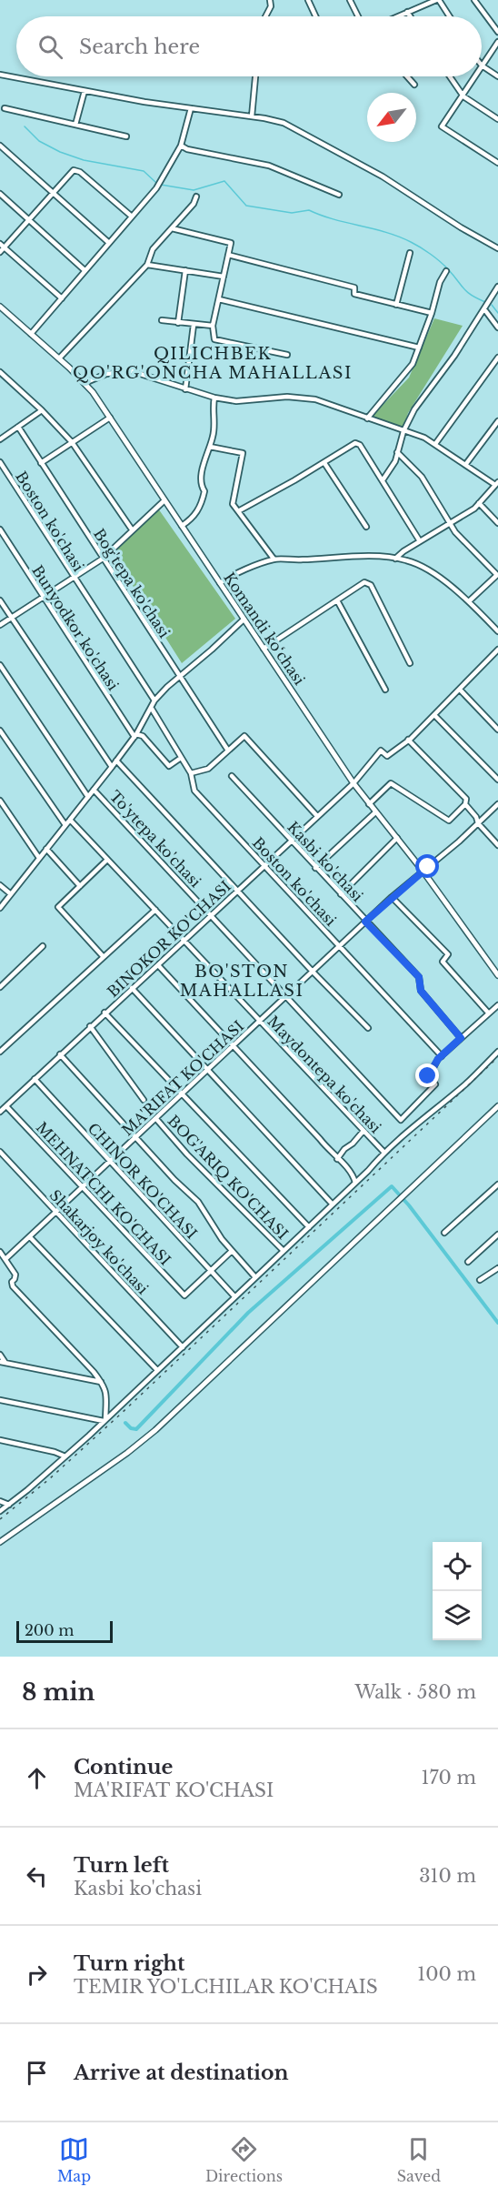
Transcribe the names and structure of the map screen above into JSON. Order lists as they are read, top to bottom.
{
  "streets": {
    "main road": ["Komandi ko‘chasi"],
    "street": [
      "Boston ko'chasi",
      "Bog'tepa ko'chasi",
      "Bunyodkor ko'chasi",
      "To'ytepa ko'chasi",
      "Kasbi ko'chasi",
      "BINOKOR KO'CHASI",
      "Maydontepa ko'chasi",
      "MA'RIFAT KO'CHASI",
      "BOG'ARIQ KO'CHASI",
      "CHINOR KO'CHASI",
      "MEHNATCHI KO'CHASI",
      "Shakarjoy ko'chasi"
    ]
  },
  "crossings": [
    ["Boston ko'chasi", "Bunyodkor ko'chasi"],
    ["Boston ko'chasi", "To'ytepa ko'chasi"],
    ["Boston ko'chasi", "BINOKOR KO'CHASI"],
    ["Boston ko'chasi", "MA'RIFAT KO'CHASI"],
    ["Komandi ko‘chasi", "BINOKOR KO'CHASI"],
    ["Komandi ko‘chasi", "MA'RIFAT KO'CHASI"],
    ["To'ytepa ko'chasi", "BINOKOR KO'CHASI"],
    ["To'ytepa ko'chasi", "MA'RIFAT KO'CHASI"],
    ["Kasbi ko'chasi", "BINOKOR KO'CHASI"],
    ["Kasbi ko'chasi", "MA'RIFAT KO'CHASI"],
    ["BINOKOR KO'CHASI", "Maydontepa ko'chasi"],
    ["BINOKOR KO'CHASI", "CHINOR KO'CHASI"],
    ["BINOKOR KO'CHASI", "MEHNATCHI KO'CHASI"],
    ["Maydontepa ko'chasi", "MA'RIFAT KO'CHASI"],
    ["MA'RIFAT KO'CHASI", "BOG'ARIQ KO'CHASI"],
    ["MA'RIFAT KO'CHASI", "CHINOR KO'CHASI"],
    ["MA'RIFAT KO'CHASI", "MEHNATCHI KO'CHASI"],
    ["MA'RIFAT KO'CHASI", "Shakarjoy ko'chasi"],
    ["CHINOR KO'CHASI", "MEHNATCHI KO'CHASI"]
  ],
  "districts": ["QILICHBEK QO'RG'ONCHA MAHALLASI", "BO'STON MAHALLASI"],
  "scale_bar": "200 m",
  "north": "bottom left",
  "page": {
    "search": "Search here",
    "scale": "200 m",
    "heading": ["8 min", "Walk · 580 m"],
    "list": [
      ["Continue", "MA'RIFAT KO'CHASI", "170 m"],
      ["Turn left", "Kasbi ko'chasi", "310 m"],
      ["Turn right", "TEMIR YO'LCHILAR KO'CHAIS", "100 m"],
      "Arrive at destination"
    ],
    "nav": ["Map", "Directions", "Saved"]
  }
}
